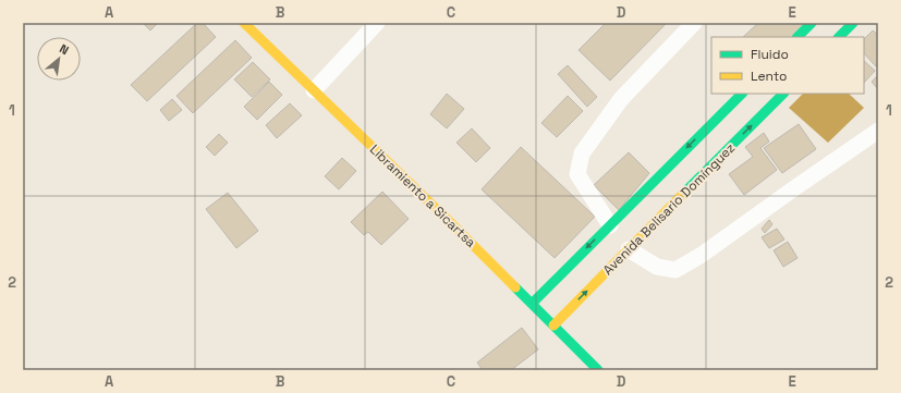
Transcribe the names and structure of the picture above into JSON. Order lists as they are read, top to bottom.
{
  "streets": {
    "street": ["Libramiento a Sicartsa", "Avenida Belisario Domínguez"]
  },
  "crossings": [
    ["Libramiento a Sicartsa", "Avenida Belisario Domínguez"]
  ],
  "legend": ["Fluido", "Lento"],
  "north": "top right",
  "grid": {
    "columns": [
      "A",
      "B",
      "C",
      "D",
      "E"
    ],
    "rows": ["1", "2"]
  }
}
